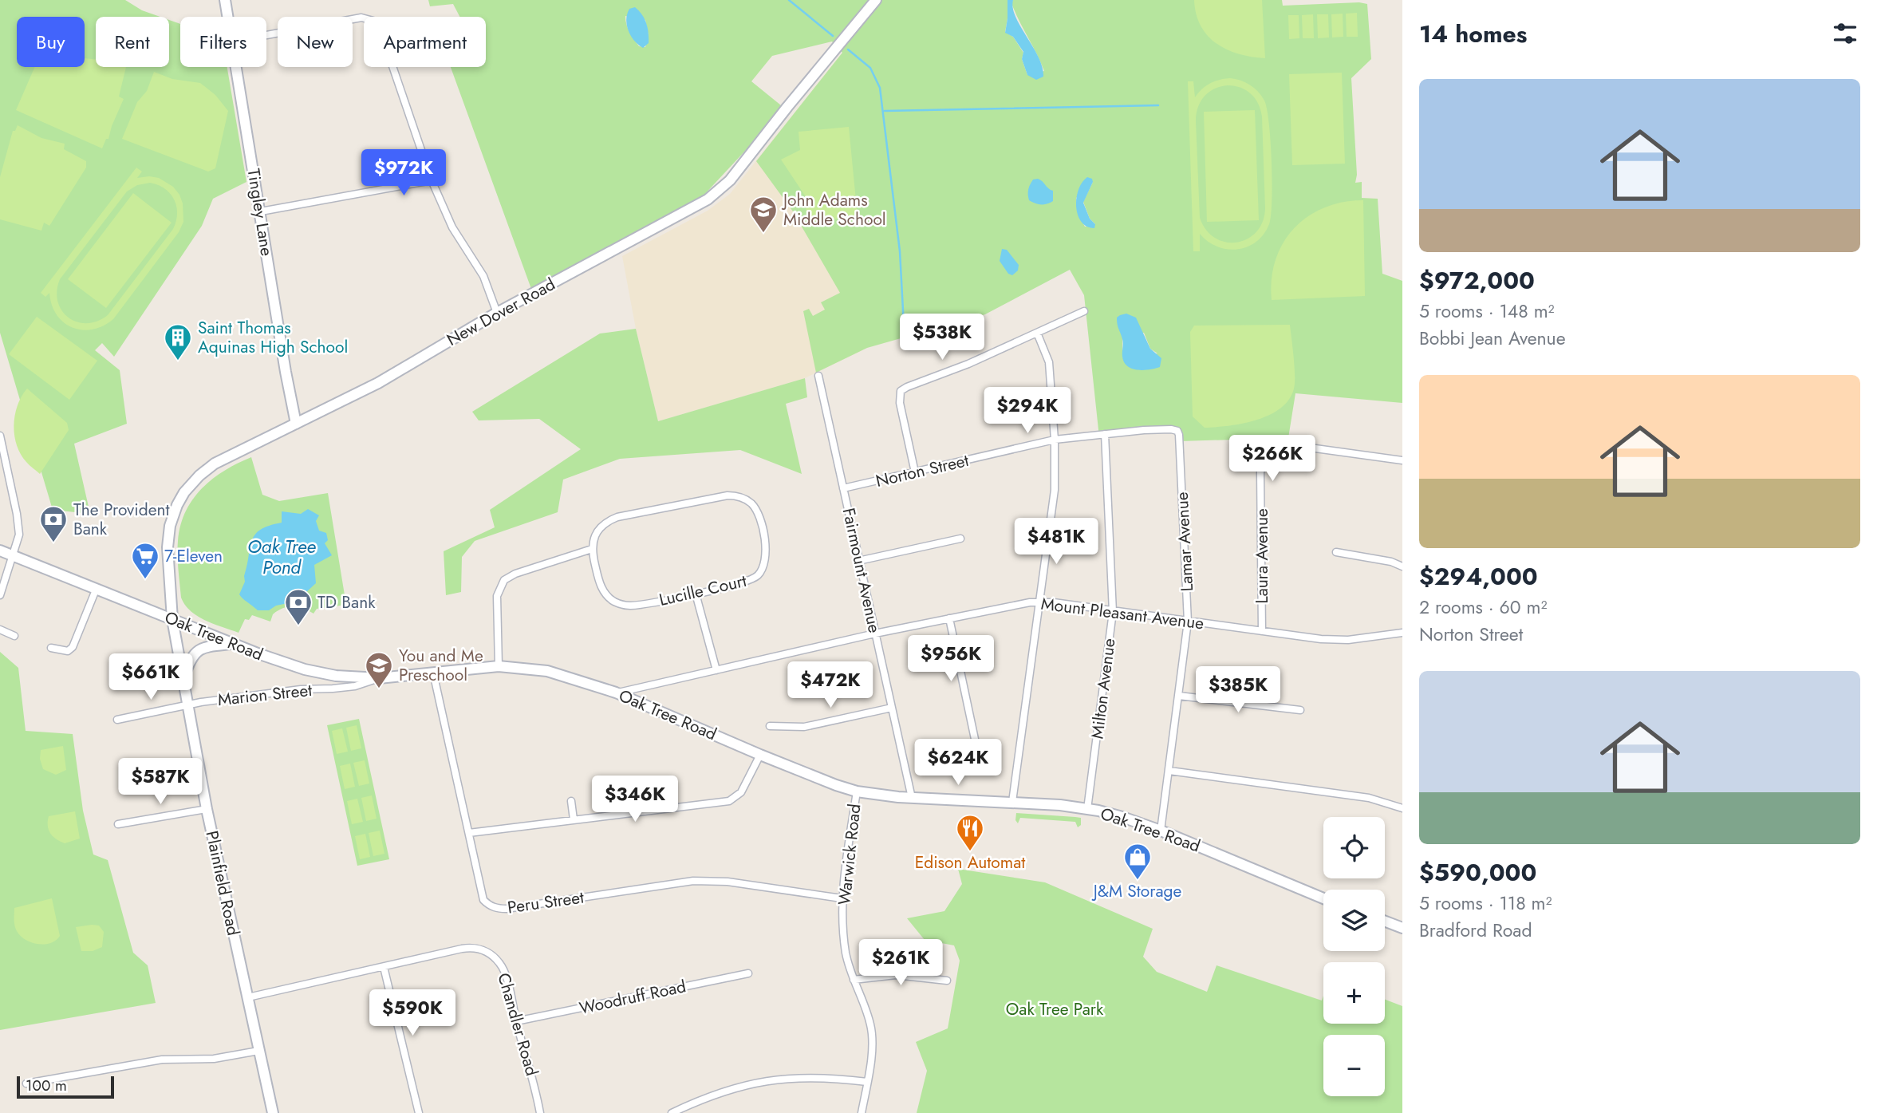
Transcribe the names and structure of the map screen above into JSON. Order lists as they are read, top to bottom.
{
  "streets": {
    "street": [
      "Tingley Lane",
      "New Dover Road",
      "Norton Street",
      "Lamar Avenue",
      "Laura Avenue",
      "Fairmount Avenue",
      "Lucille Court",
      "Mount Pleasant Avenue",
      "Oak Tree Road",
      "Milton Avenue",
      "Marion Street",
      "Warwick Road",
      "Plainfield Road",
      "Peru Street",
      "Woodruff Road",
      "Chandler Road"
    ]
  },
  "crossings": [
    ["Tingley Lane", "New Dover Road"],
    ["New Dover Road", "Oak Tree Road"],
    ["New Dover Road", "Plainfield Road"],
    ["Norton Street", "Lamar Avenue"],
    ["Norton Street", "Fairmount Avenue"],
    ["Norton Street", "Milton Avenue"],
    ["Lamar Avenue", "Mount Pleasant Avenue"],
    ["Lamar Avenue", "Oak Tree Road"],
    ["Laura Avenue", "Mount Pleasant Avenue"],
    ["Fairmount Avenue", "Mount Pleasant Avenue"],
    ["Fairmount Avenue", "Oak Tree Road"],
    ["Mount Pleasant Avenue", "Oak Tree Road"],
    ["Mount Pleasant Avenue", "Milton Avenue"],
    ["Oak Tree Road", "Milton Avenue"],
    ["Oak Tree Road", "Marion Street"],
    ["Oak Tree Road", "Warwick Road"],
    ["Oak Tree Road", "Plainfield Road"],
    ["Oak Tree Road", "Peru Street"],
    ["Marion Street", "Plainfield Road"],
    ["Warwick Road", "Peru Street"],
    ["Plainfield Road", "Chandler Road"],
    ["Woodruff Road", "Chandler Road"]
  ],
  "water": ["Oak Tree Pond"],
  "parks": ["Oak Tree Park"],
  "places": {
    "school or university": ["John Adams Middle School", "You and Me Preschool"],
    "building": ["Saint Thomas Aquinas High School"],
    "bank": ["The Provident Bank", "TD Bank"],
    "supermarket": ["7-Eleven"],
    "restaurant": ["Edison Automat"],
    "shop": ["J&M Storage"]
  },
  "scale_bar": "100 m",
  "page": {
    "heading": "14 homes",
    "chip": [
      "Buy",
      "Rent",
      "Filters",
      "New",
      "Apartment"
    ],
    "list": [
      {
        "name": "$972,000",
        "note": "5 rooms · 148 m² · Bobbi Jean Avenue"
      },
      {
        "name": "$294,000",
        "note": "2 rooms · 60 m² · Norton Street"
      },
      {
        "name": "$590,000",
        "note": "5 rooms · 118 m² · Bradford Road"
      }
    ],
    "price": [
      "$972K",
      "$538K",
      "$294K",
      "$266K",
      "$481K",
      "$956K",
      "$661K",
      "$472K",
      "$385K",
      "$624K",
      "$587K",
      "$346K",
      "$261K",
      "$590K"
    ],
    "map_buttons": ["+", "−"],
    "scale": "100 m"
  }
}
